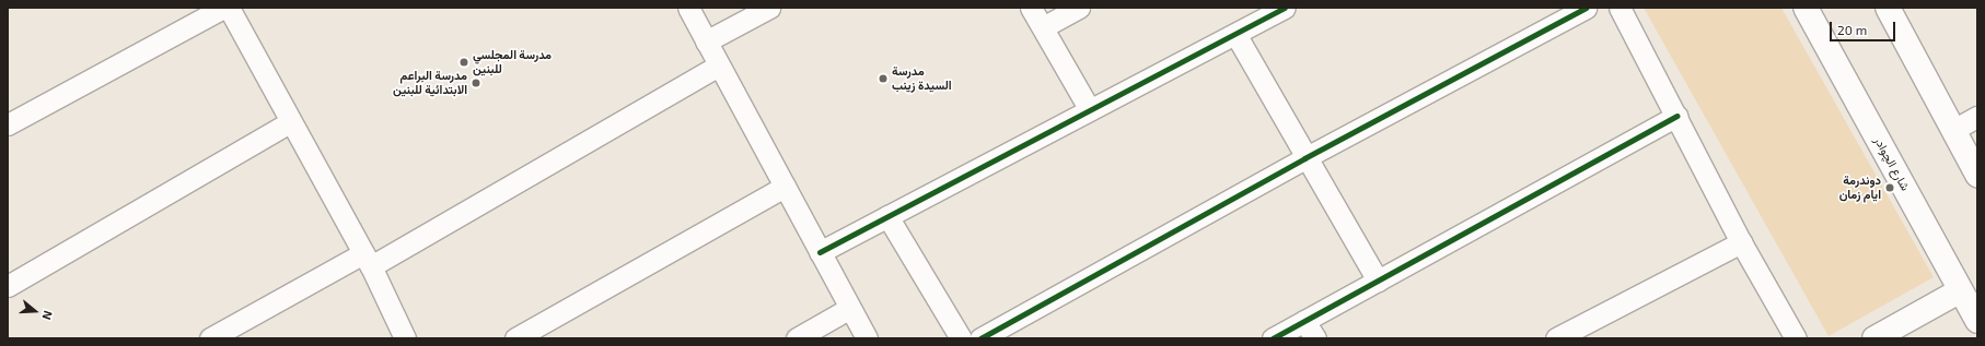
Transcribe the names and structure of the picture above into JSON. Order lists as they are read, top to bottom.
{
  "streets": {
    "main road": ["شارع الچوادر"]
  },
  "places": [
    "مدرسة المجلسي للبنين",
    "مدرسة السيدة زينب",
    "مدرسة البراعم الابتدائية للبنين",
    "دوندرمة ايام زمان"
  ],
  "scale_bar": "20 m",
  "north": "right"
}
